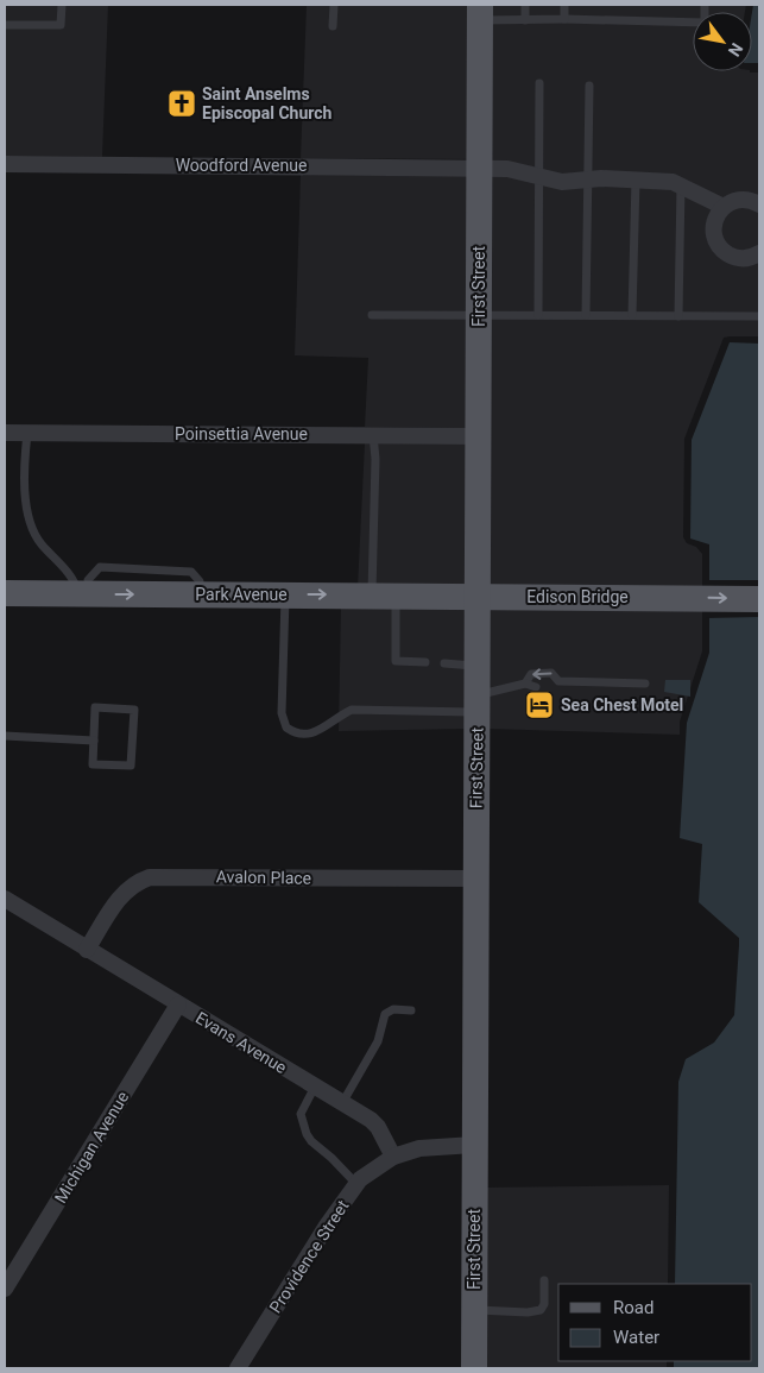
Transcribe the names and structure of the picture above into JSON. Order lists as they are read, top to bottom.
{
  "streets": {
    "main road": ["First Street", "Park Avenue", "Edison Bridge"],
    "street": [
      "Woodford Avenue",
      "Poinsettia Avenue",
      "Avalon Place",
      "Evans Avenue",
      "Michigan Avenue",
      "Providence Street"
    ]
  },
  "crossings": [
    ["Woodford Avenue", "First Street"],
    ["First Street", "Poinsettia Avenue"],
    ["First Street", "Park Avenue"],
    ["First Street", "Edison Bridge"],
    ["First Street", "Avalon Place"],
    ["Park Avenue", "Edison Bridge"],
    ["Avalon Place", "Evans Avenue"],
    ["Evans Avenue", "Michigan Avenue"],
    ["Evans Avenue", "Providence Street"]
  ],
  "one_way": ["Edison Bridge"],
  "places": {
    "church": ["Saint Anselms Episcopal Church"],
    "hotel": ["Sea Chest Motel"]
  },
  "legend": ["Road", "Water"],
  "north": "bottom right"
}
